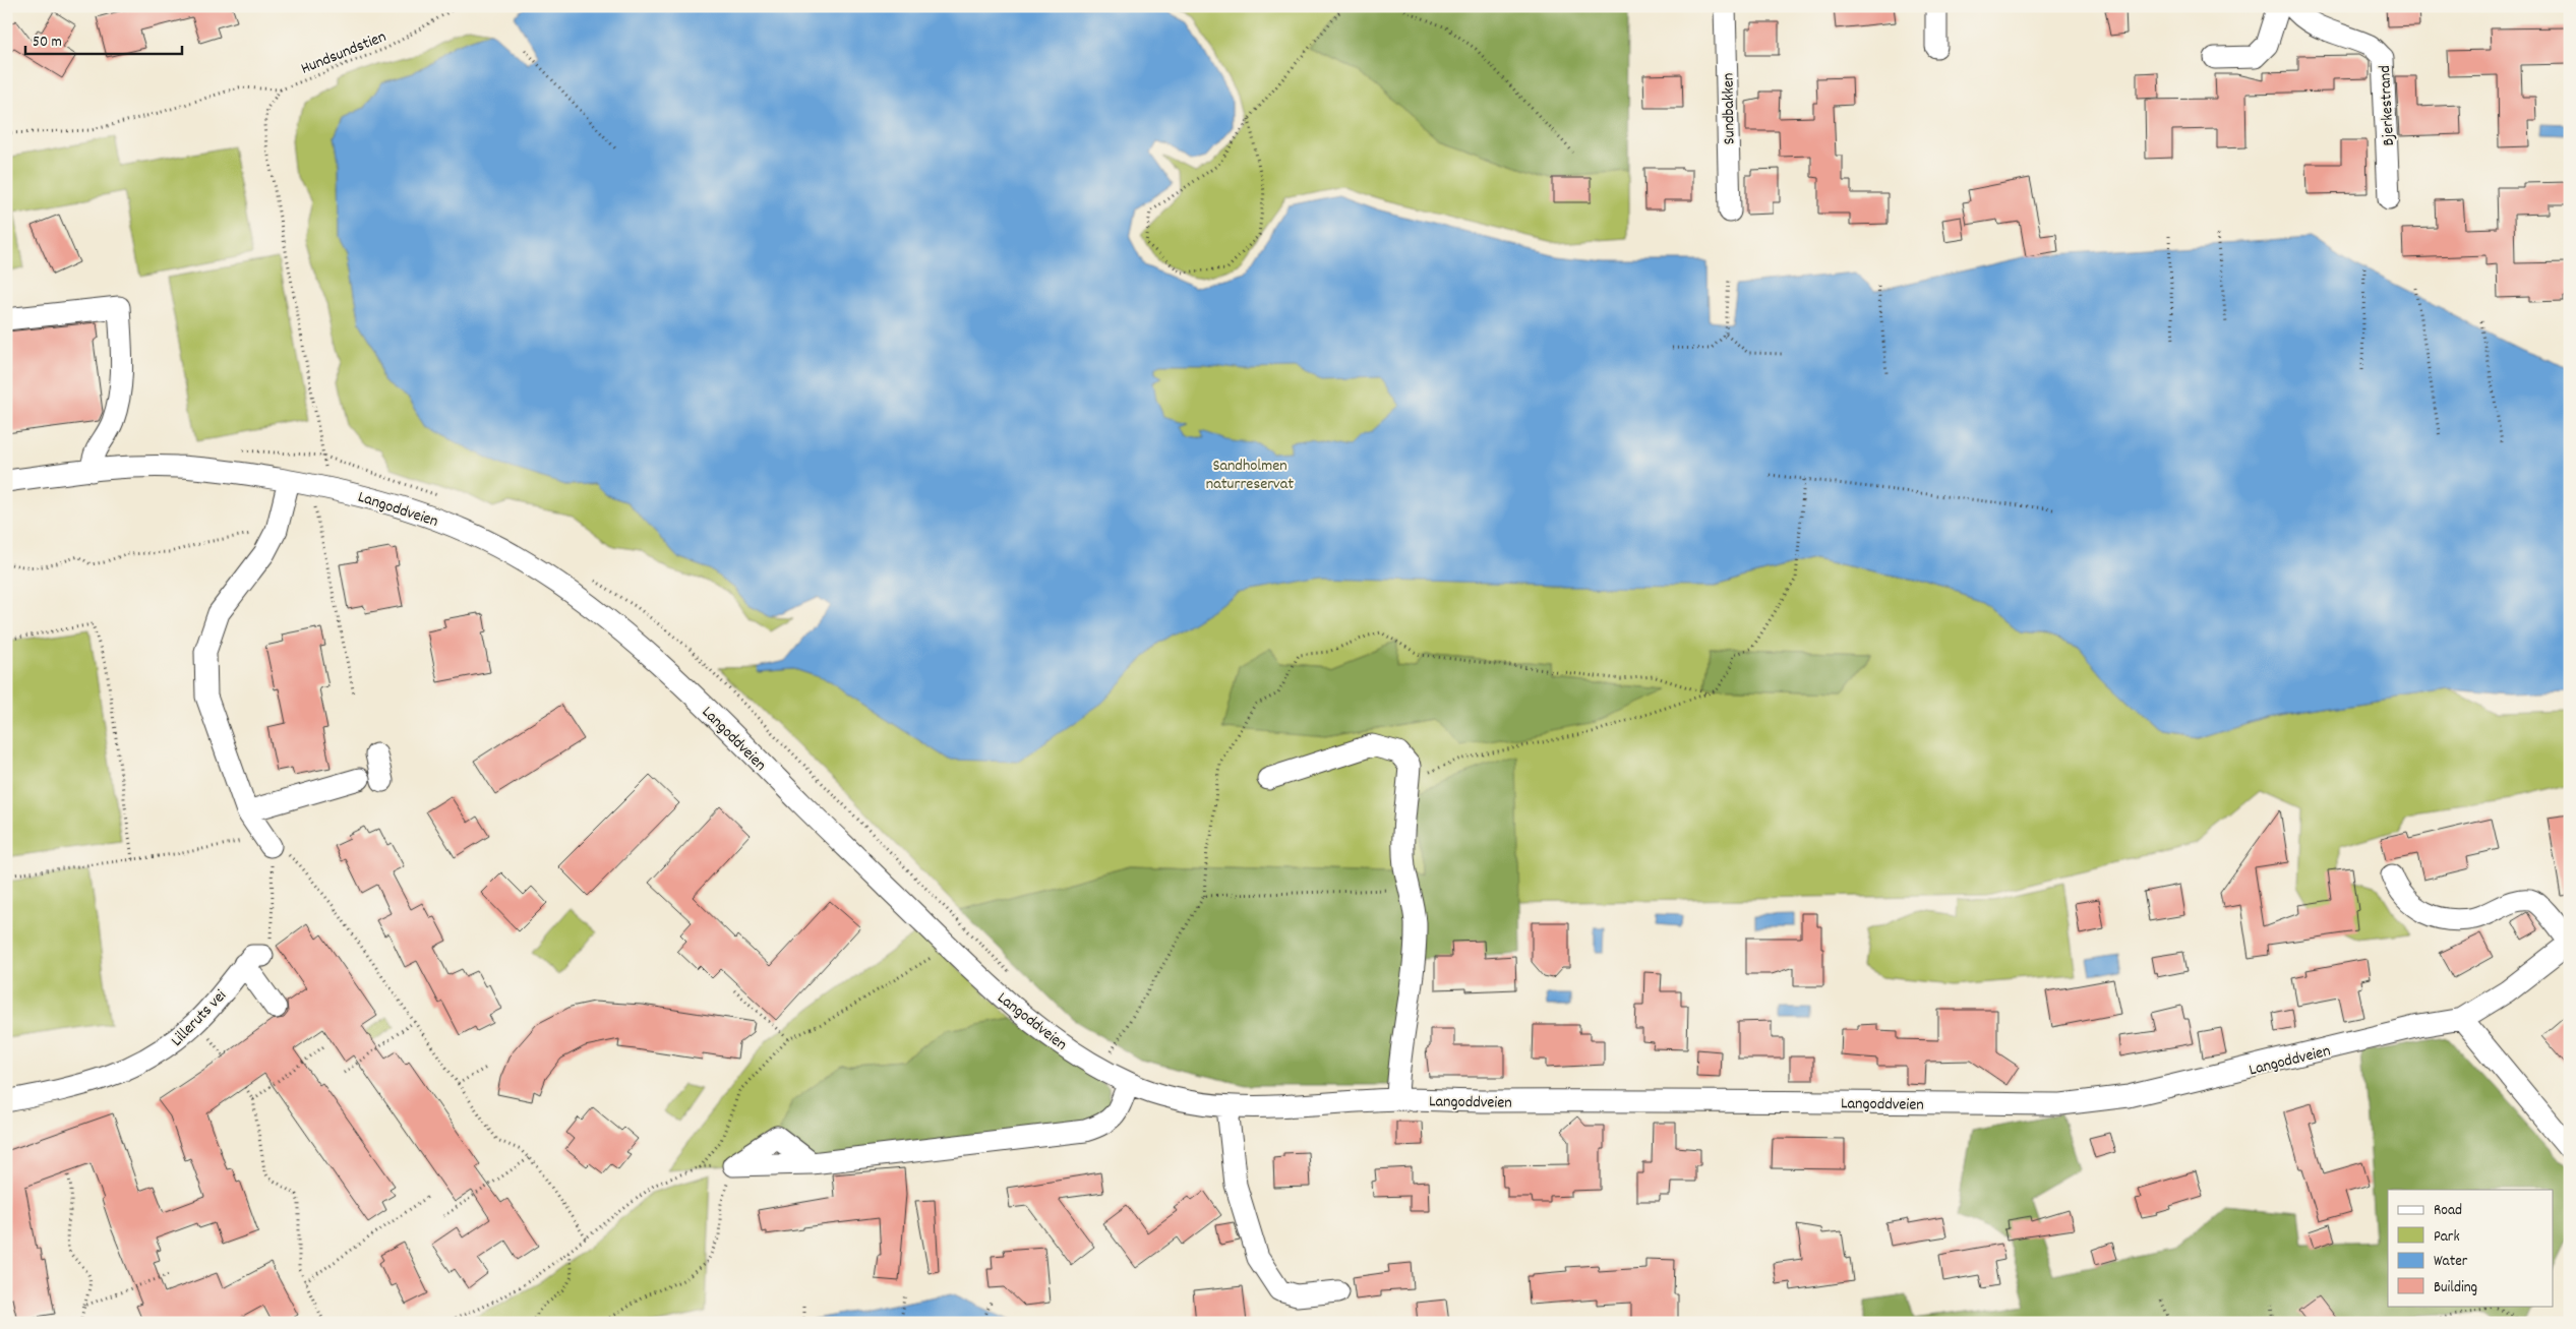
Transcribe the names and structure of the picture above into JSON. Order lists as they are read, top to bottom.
{
  "streets": {
    "street": [
      "Bjerkestrand",
      "Sundbakken",
      "Langoddveien",
      "Lilleruts vei"
    ],
    "path": ["Hundsundstien"]
  },
  "parks": ["Sandholmen naturreservat"],
  "legend": [
    "Road",
    "Park",
    "Water",
    "Building"
  ],
  "scale_bar": "50 m"
}
